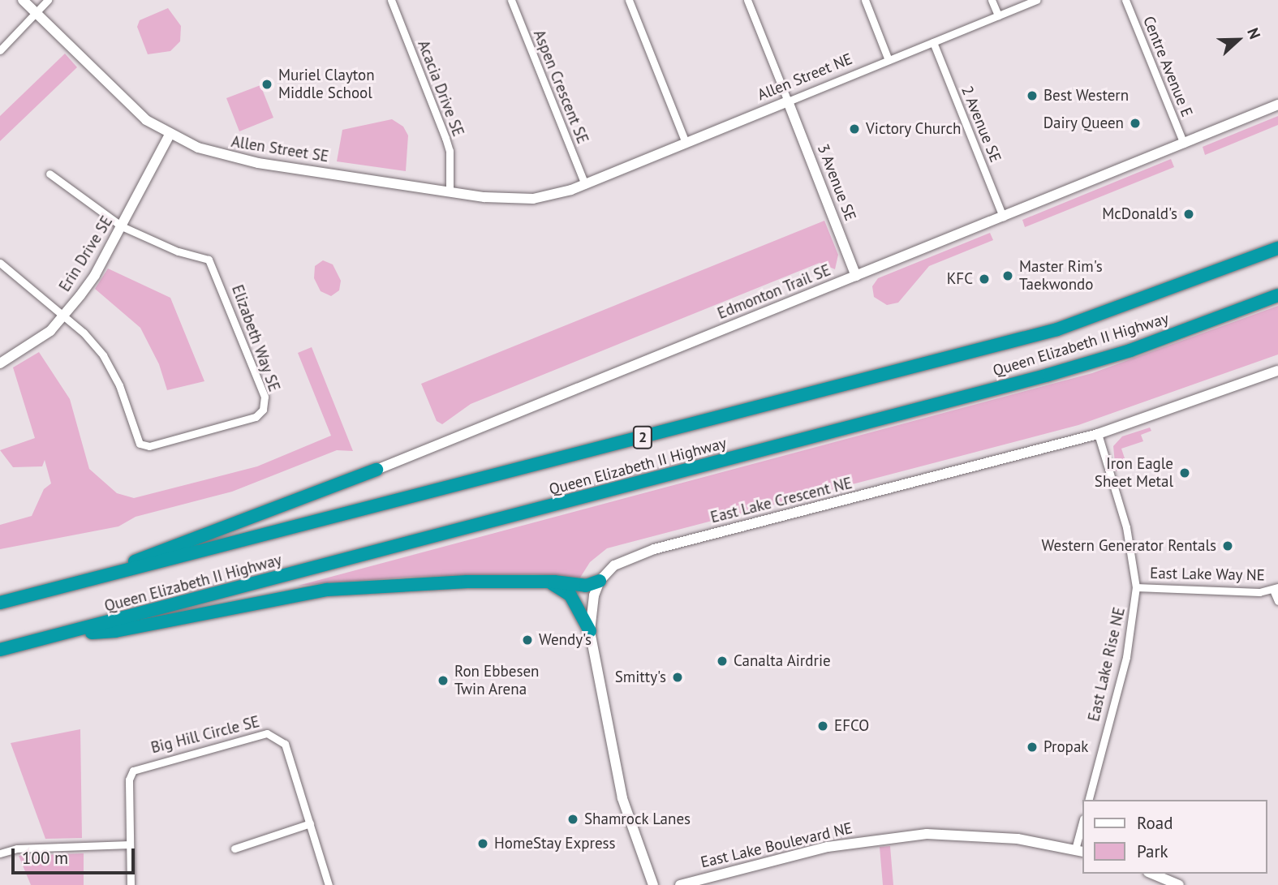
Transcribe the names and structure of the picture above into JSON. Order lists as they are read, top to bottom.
{
  "streets": {
    "highway": ["Queen Elizabeth II Highway", "2"],
    "street": [
      "Centre Avenue E",
      "Allen Street NE",
      "Aspen Crescent SE",
      "Acacia Drive SE",
      "2 Avenue SE",
      "Allen Street SE",
      "3 Avenue SE",
      "Erin Drive SE",
      "Edmonton Trail SE",
      "Elizabeth Way SE",
      "East Lake Crescent NE",
      "East Lake Way NE",
      "East Lake Rise NE",
      "Big Hill Circle SE",
      "East Lake Boulevard NE"
    ]
  },
  "crossings": [
    ["Centre Avenue E", "Edmonton Trail SE"],
    ["Allen Street NE", "Aspen Crescent SE"],
    ["Allen Street NE", "2 Avenue SE"],
    ["Allen Street NE", "Allen Street SE"],
    ["Allen Street NE", "3 Avenue SE"],
    ["Aspen Crescent SE", "Allen Street SE"],
    ["Acacia Drive SE", "Allen Street SE"],
    ["2 Avenue SE", "Edmonton Trail SE"],
    ["Allen Street SE", "Erin Drive SE"],
    ["3 Avenue SE", "Edmonton Trail SE"],
    ["Erin Drive SE", "Elizabeth Way SE"],
    ["East Lake Crescent NE", "East Lake Rise NE"],
    ["East Lake Way NE", "East Lake Rise NE"]
  ],
  "places": [
    "Muriel Clayton Middle School",
    "Best Western",
    "Dairy Queen",
    "Victory Church",
    "McDonald's",
    "Master Rim's Taekwondo",
    "KFC",
    "Iron Eagle Sheet Metal",
    "Western Generator Rentals",
    "Wendy's",
    "Canalta Airdrie",
    "Smitty's",
    "Ron Ebbesen Twin Arena",
    "EFCO",
    "Propak",
    "Shamrock Lanes",
    "HomeStay Express"
  ],
  "legend": ["Road", "Park"],
  "scale_bar": "100 m",
  "north": "right"
}
